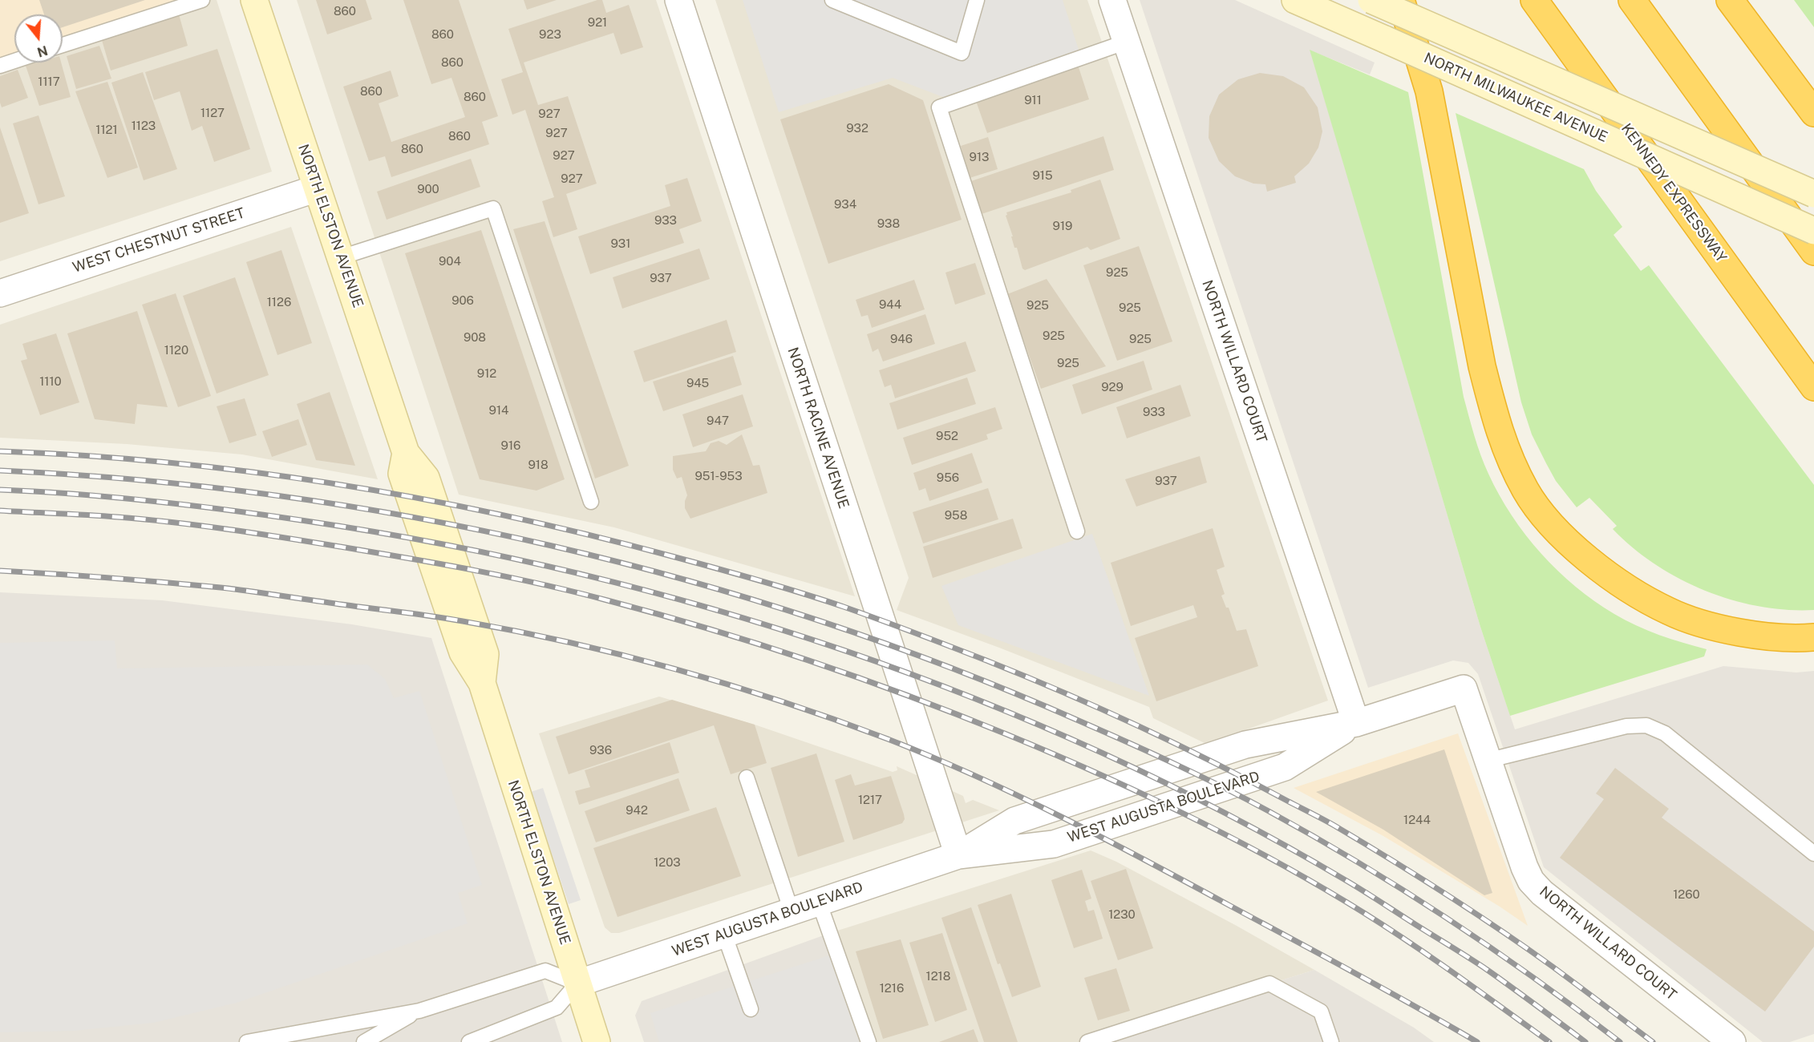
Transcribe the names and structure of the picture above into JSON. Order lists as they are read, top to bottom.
{
  "streets": {
    "highway": ["KENNEDY EXPRESSWAY"],
    "main road": ["NORTH MILWAUKEE AVENUE", "NORTH ELSTON AVENUE"],
    "street": [
      "WEST CHESTNUT STREET",
      "NORTH WILLARD COURT",
      "NORTH RACINE AVENUE",
      "WEST AUGUSTA BOULEVARD"
    ]
  },
  "crossings": [
    ["NORTH ELSTON AVENUE", "WEST CHESTNUT STREET"],
    ["NORTH ELSTON AVENUE", "WEST AUGUSTA BOULEVARD"],
    ["NORTH WILLARD COURT", "WEST AUGUSTA BOULEVARD"],
    ["NORTH RACINE AVENUE", "WEST AUGUSTA BOULEVARD"]
  ],
  "house_numbers": [
    "860",
    "921",
    "860",
    "923",
    "860",
    "1117",
    "860",
    "860",
    "911",
    "1127",
    "927",
    "1123",
    "932",
    "1121",
    "927",
    "860",
    "860",
    "927",
    "913",
    "915",
    "927",
    "900",
    "934",
    "933",
    "938",
    "919",
    "931",
    "904",
    "925",
    "937",
    "906",
    "1126",
    "944",
    "925",
    "925",
    "925",
    "908",
    "946",
    "925",
    "1120",
    "925",
    "912",
    "1110",
    "945",
    "929",
    "914",
    "933",
    "947",
    "952",
    "916",
    "918",
    "951-953",
    "956",
    "937",
    "958",
    "936",
    "1217",
    "942",
    "1244",
    "1203",
    "1260",
    "1230",
    "1218",
    "1216"
  ],
  "north": "bottom"
}
